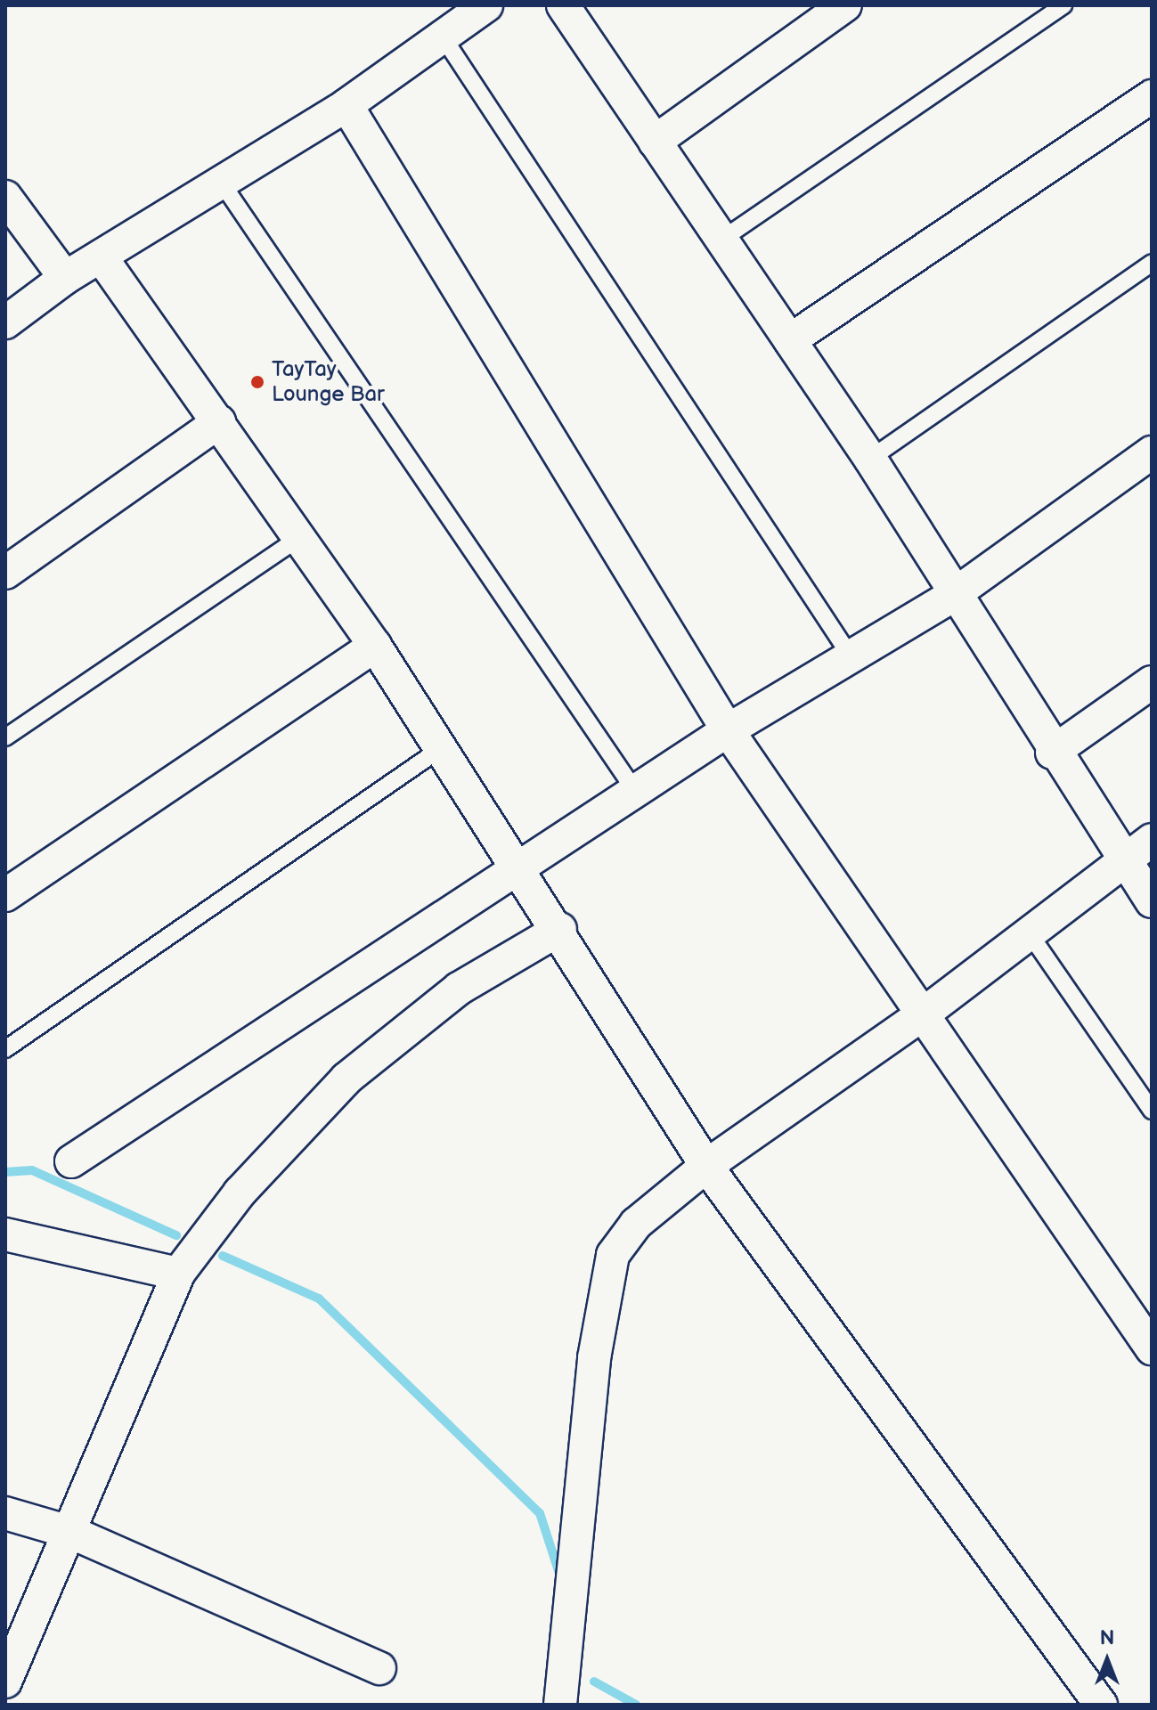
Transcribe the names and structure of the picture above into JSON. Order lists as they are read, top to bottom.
{
  "places": ["TayTay Lounge Bar"],
  "north": "top"
}
